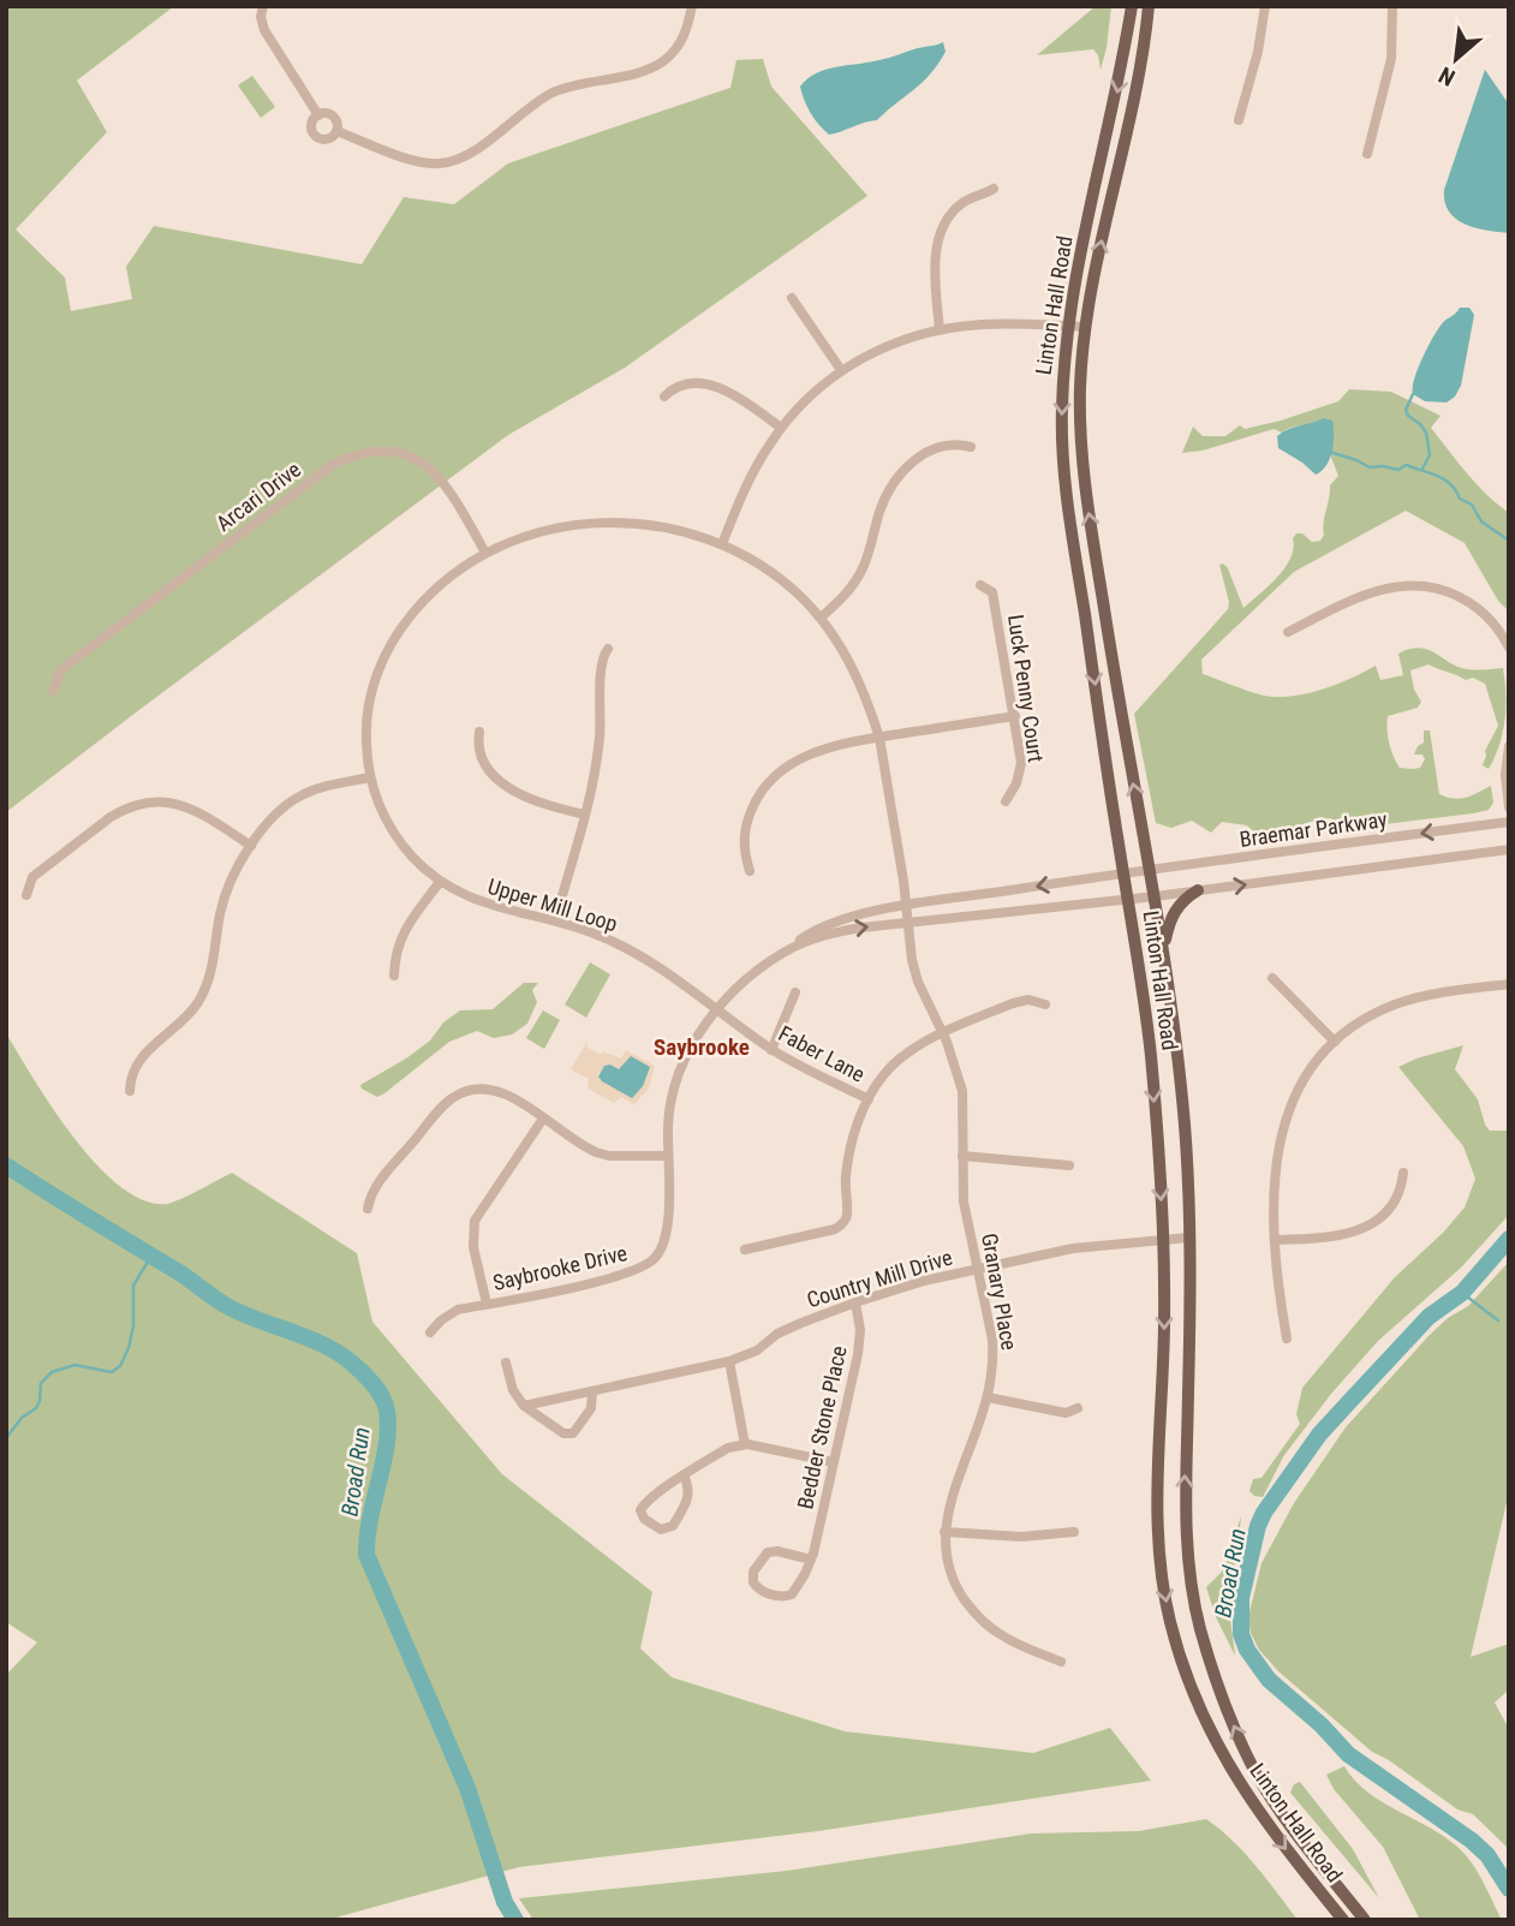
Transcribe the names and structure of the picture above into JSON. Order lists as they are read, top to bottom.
{
  "streets": {
    "main road": ["Linton Hall Road"],
    "street": [
      "Arcari Drive",
      "Luck Penny Court",
      "Braemar Parkway",
      "Upper Mill Loop",
      "Faber Lane",
      "Saybrooke Drive",
      "Country Mill Drive",
      "Granary Place",
      "Bedder Stone Place"
    ]
  },
  "crossings": [
    ["Linton Hall Road", "Braemar Parkway"],
    ["Linton Hall Road", "Saybrooke Drive"],
    ["Linton Hall Road", "Country Mill Drive"],
    ["Arcari Drive", "Upper Mill Loop"],
    ["Braemar Parkway", "Saybrooke Drive"],
    ["Upper Mill Loop", "Faber Lane"],
    ["Upper Mill Loop", "Saybrooke Drive"],
    ["Upper Mill Loop", "Granary Place"],
    ["Faber Lane", "Saybrooke Drive"],
    ["Saybrooke Drive", "Granary Place"],
    ["Country Mill Drive", "Granary Place"],
    ["Country Mill Drive", "Bedder Stone Place"]
  ],
  "districts": ["Saybrooke"],
  "water": ["Broad Run"],
  "north": "bottom left"
}
